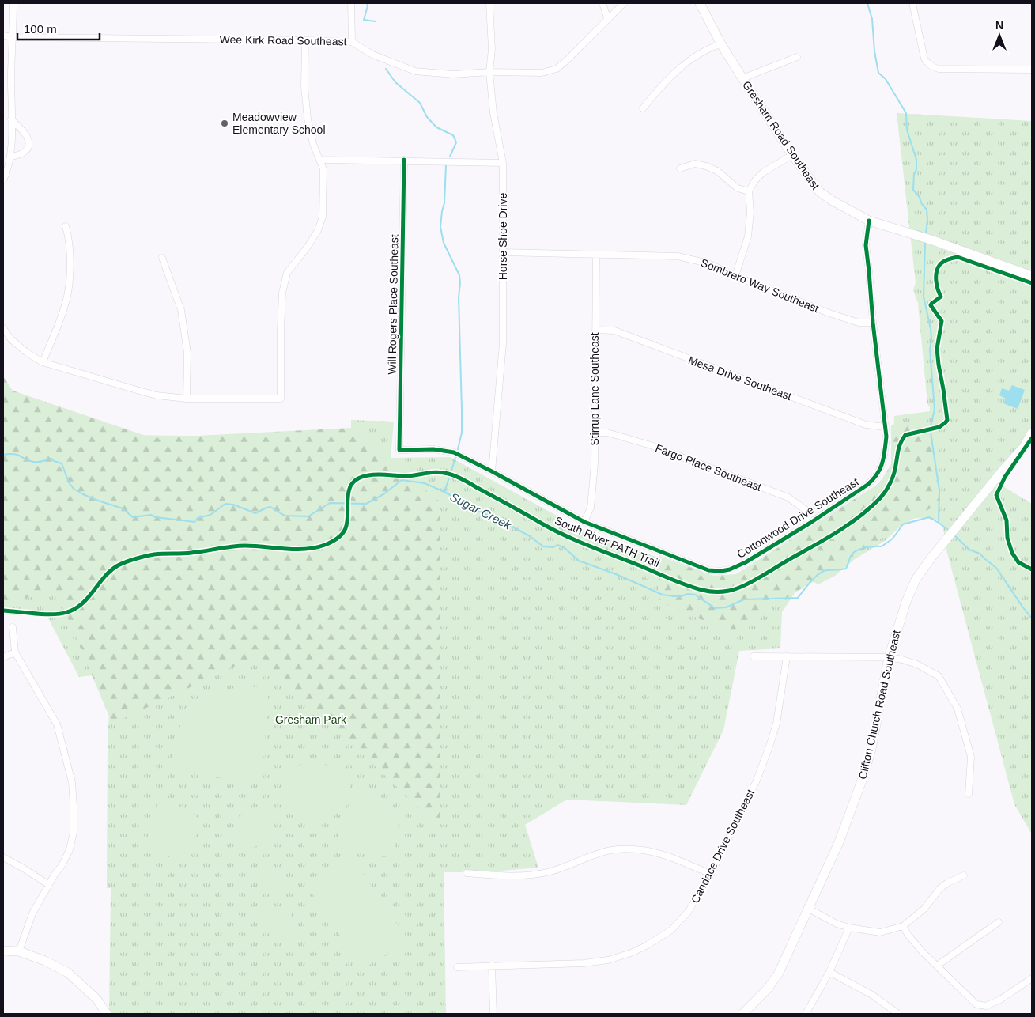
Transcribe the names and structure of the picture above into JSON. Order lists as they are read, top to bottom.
{
  "streets": {
    "street": [
      "Wee Kirk Road Southeast",
      "Gresham Road Southeast",
      "Horse Shoe Drive",
      "Sombrero Way Southeast",
      "Will Rogers Place Southeast",
      "Mesa Drive Southeast",
      "Stirrup Lane Southeast",
      "Fargo Place Southeast",
      "Cottonwood Drive Southeast",
      "Clifton Church Road Southeast",
      "Candace Drive Southeast"
    ],
    "cycle path": ["South River PATH Trail"]
  },
  "crossings": [
    ["Wee Kirk Road Southeast", "Horse Shoe Drive"],
    ["Gresham Road Southeast", "Cottonwood Drive Southeast"],
    ["Horse Shoe Drive", "Sombrero Way Southeast"],
    ["Horse Shoe Drive", "Cottonwood Drive Southeast"],
    ["Sombrero Way Southeast", "Stirrup Lane Southeast"],
    ["Sombrero Way Southeast", "Cottonwood Drive Southeast"],
    ["Will Rogers Place Southeast", "Cottonwood Drive Southeast"],
    ["Mesa Drive Southeast", "Stirrup Lane Southeast"],
    ["Mesa Drive Southeast", "Cottonwood Drive Southeast"],
    ["Stirrup Lane Southeast", "Fargo Place Southeast"],
    ["Stirrup Lane Southeast", "Cottonwood Drive Southeast"],
    ["Fargo Place Southeast", "Cottonwood Drive Southeast"]
  ],
  "water": ["Sugar Creek"],
  "parks": ["Gresham Park"],
  "places": ["Meadowview Elementary School"],
  "scale_bar": "100 m",
  "north": "top"
}
